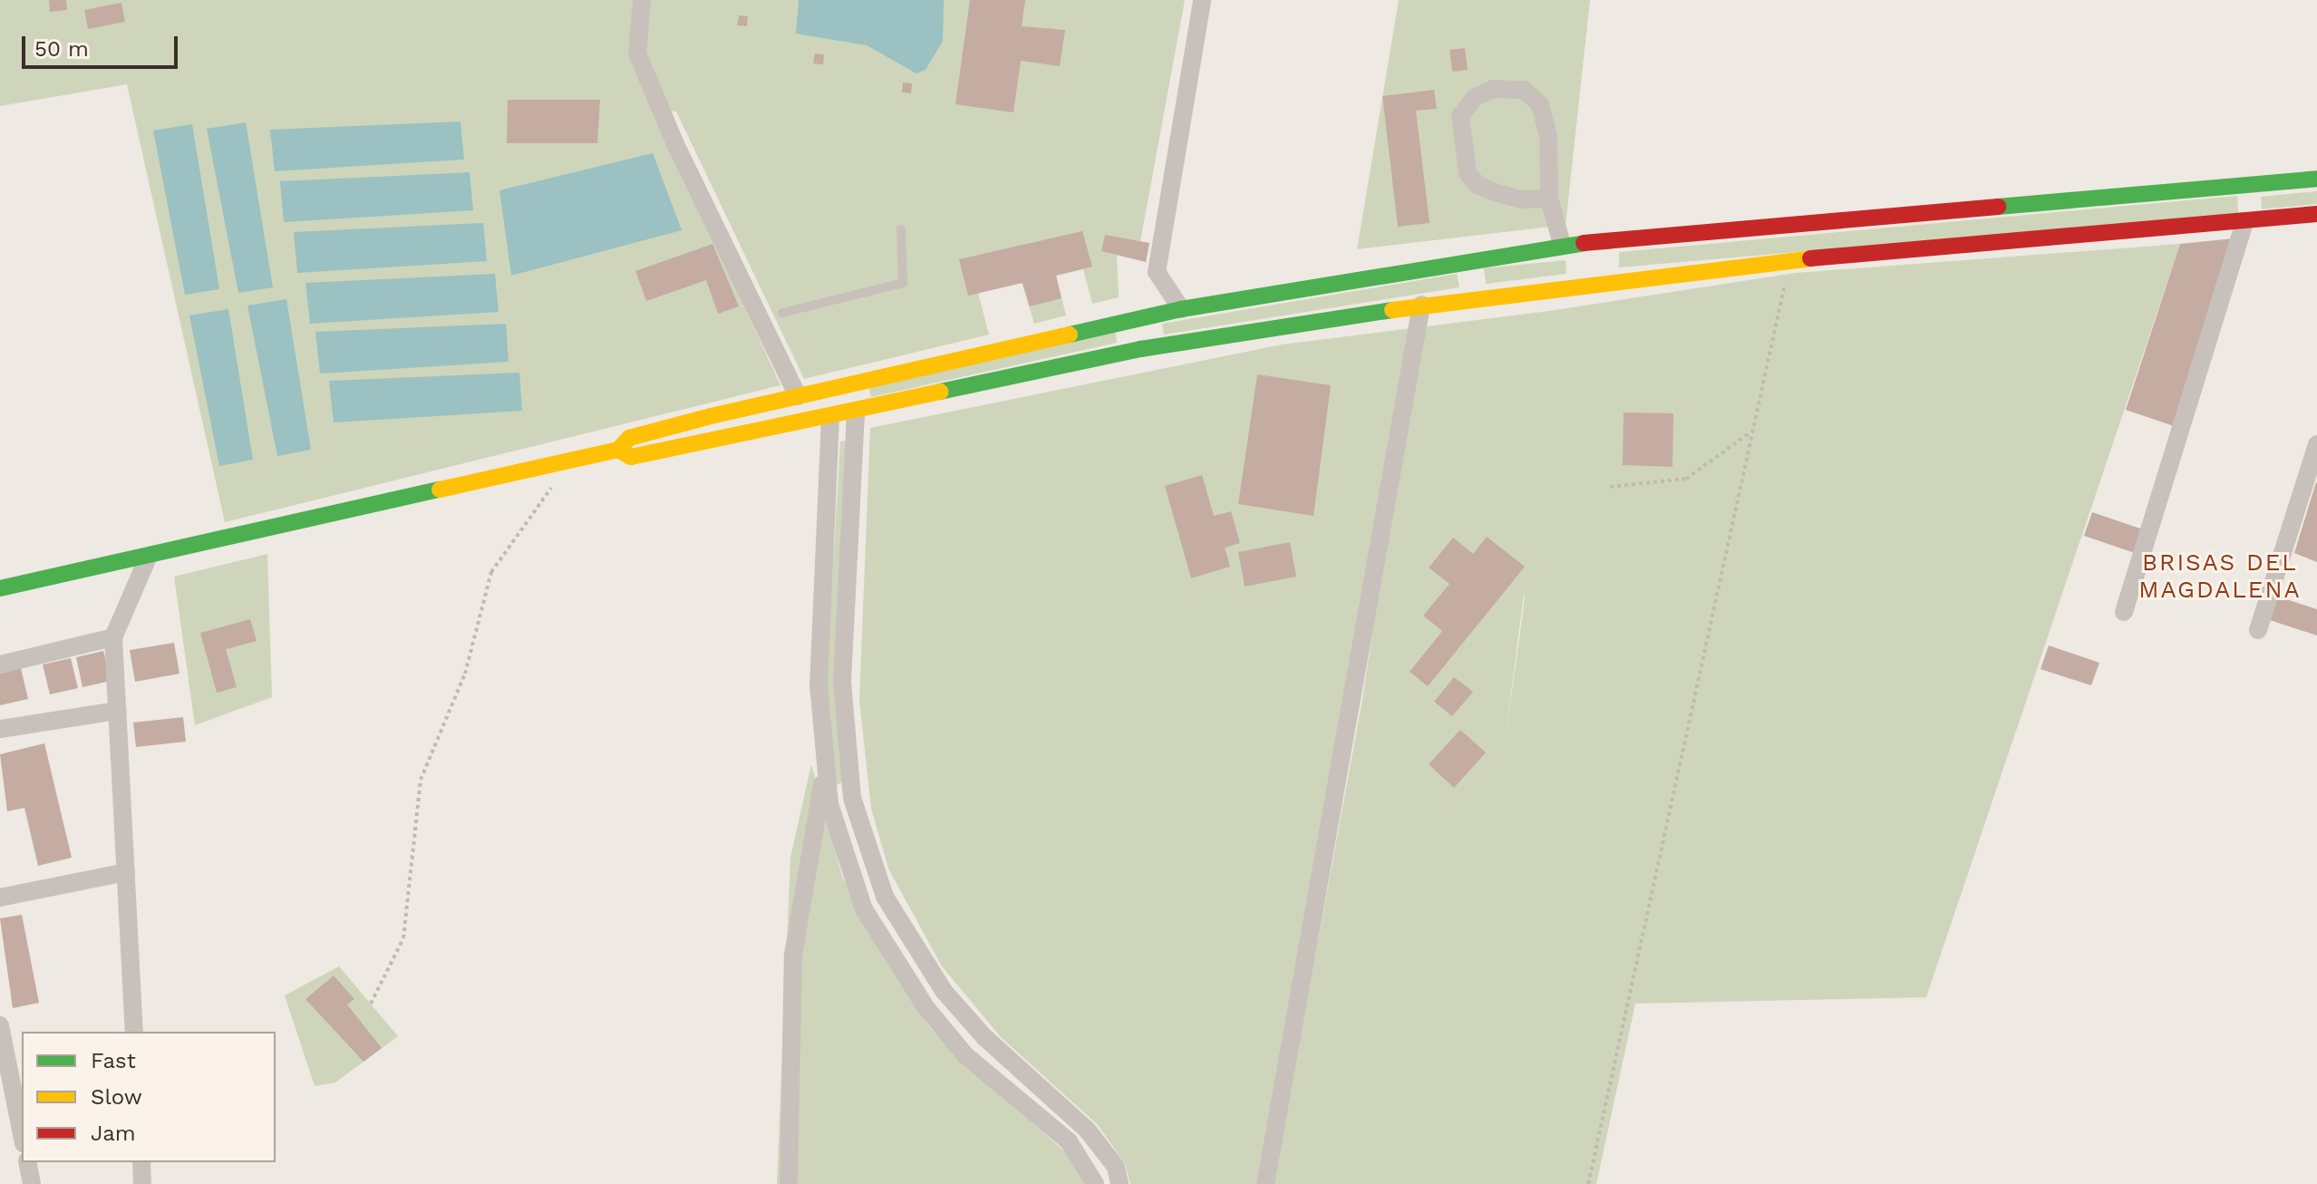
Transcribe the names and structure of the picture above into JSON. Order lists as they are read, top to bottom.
{
  "districts": ["BRISAS DEL MAGDALENA"],
  "legend": ["Fast", "Slow", "Jam"],
  "scale_bar": "50 m"
}
